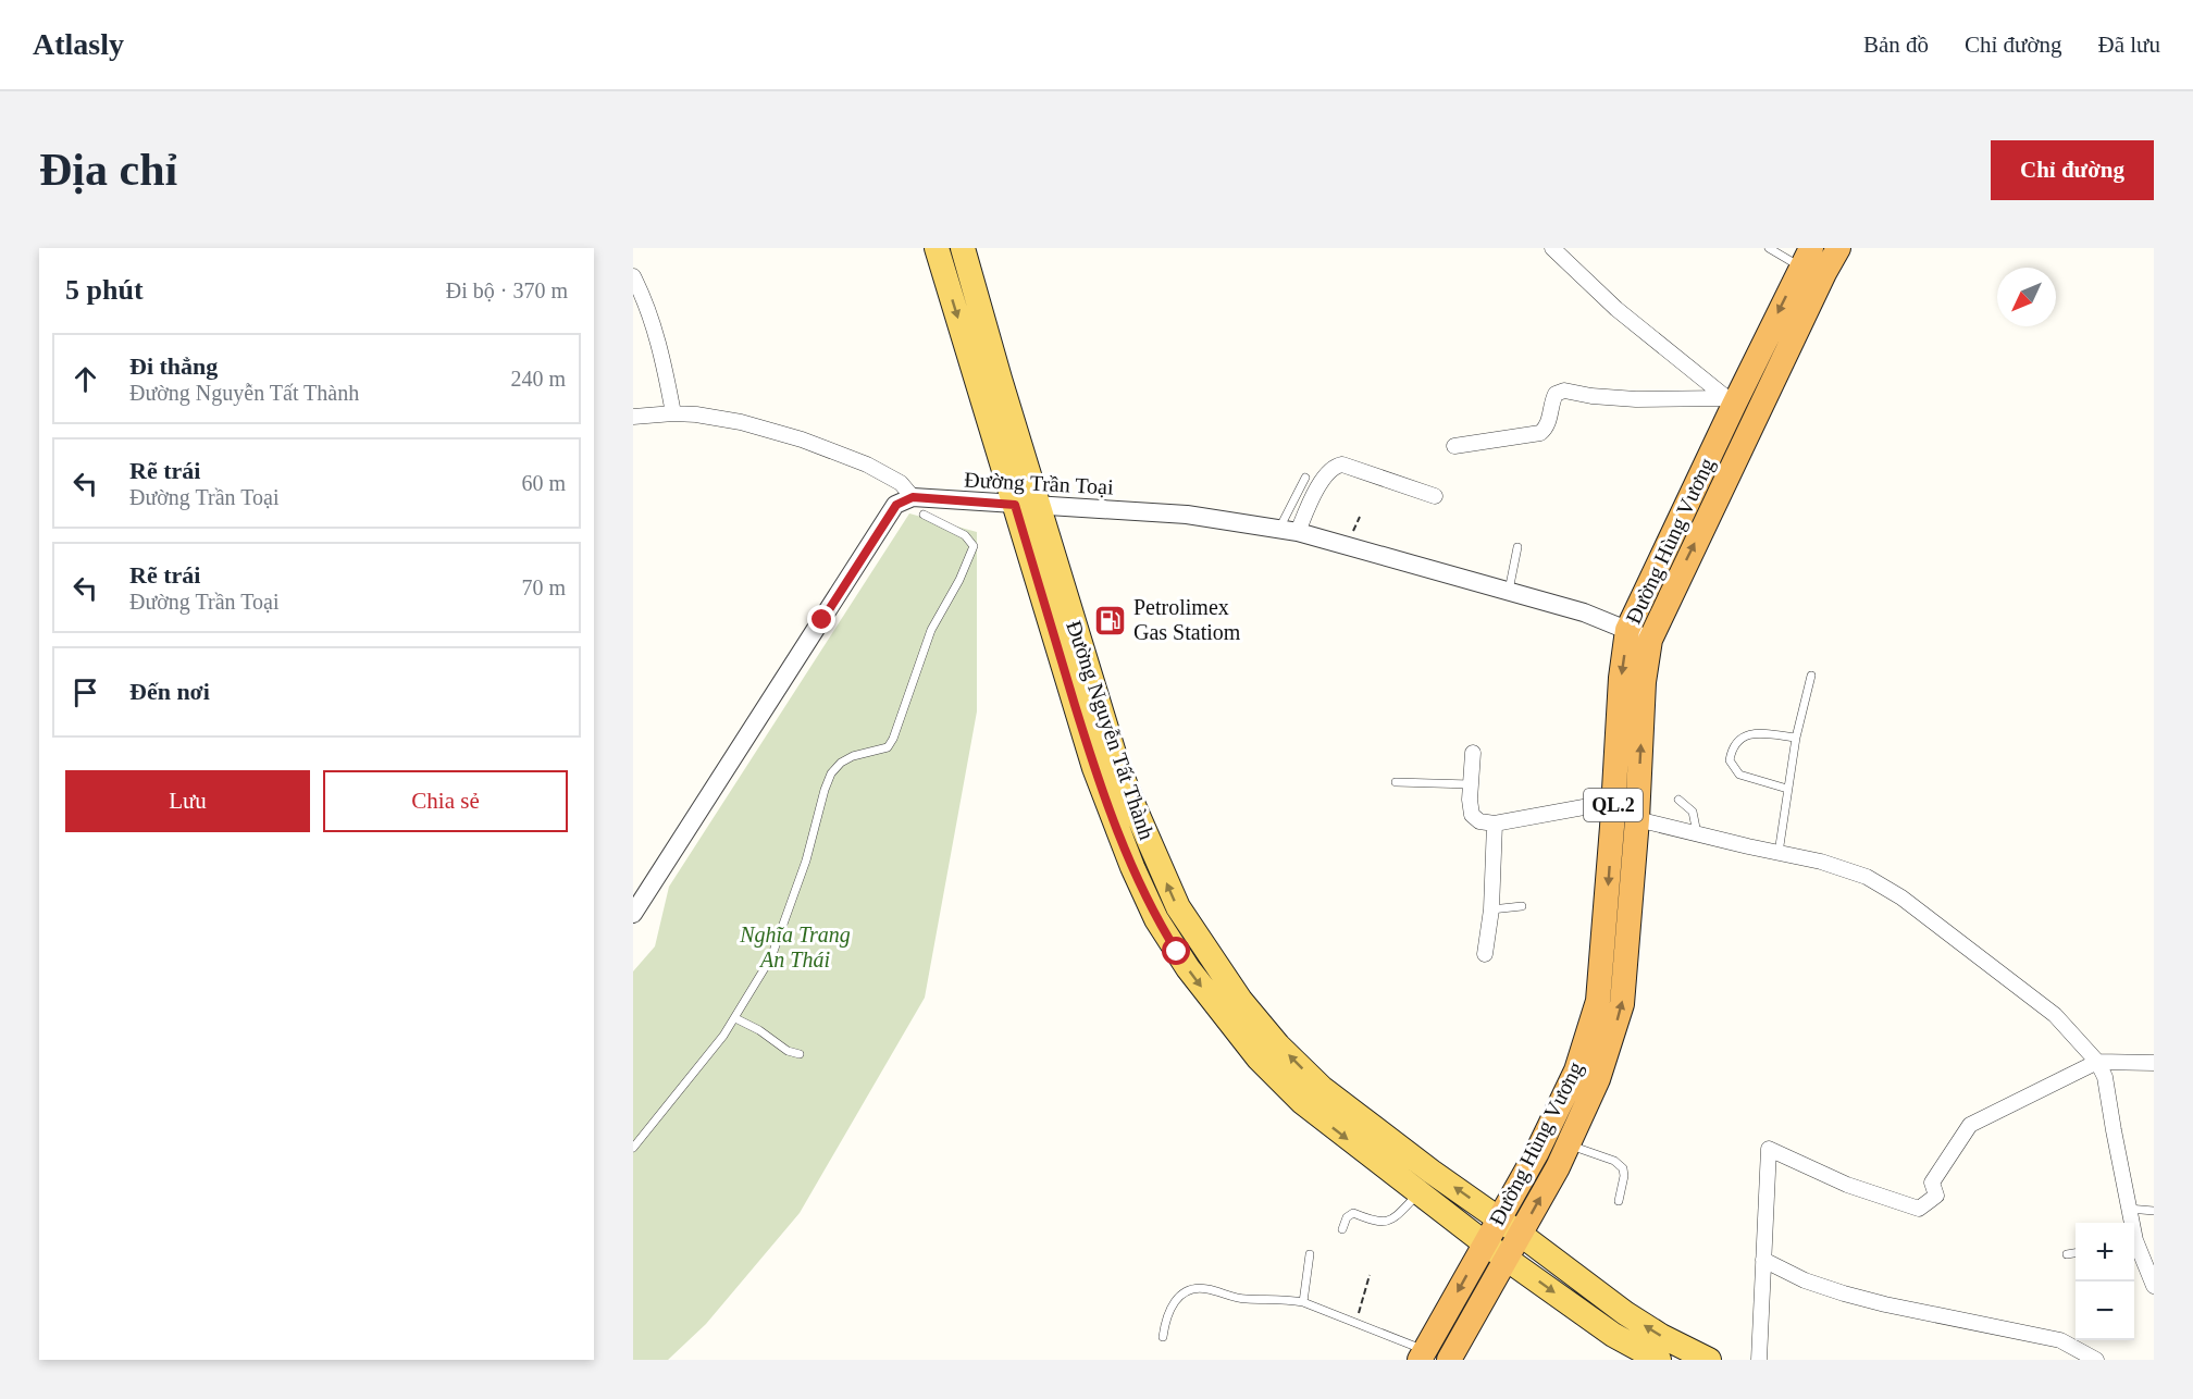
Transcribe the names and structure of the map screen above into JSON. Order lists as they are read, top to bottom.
{
  "streets": {
    "highway": ["Đường Hùng Vương", "QL.2"],
    "main road": ["Đường Nguyễn Tất Thành"],
    "street": ["Đường Trần Toại"]
  },
  "crossings": [
    ["Đường Trần Toại", "Đường Hùng Vương"],
    ["Đường Trần Toại", "Đường Nguyễn Tất Thành"],
    ["Đường Hùng Vương", "Đường Nguyễn Tất Thành"]
  ],
  "parks": ["Nghĩa Trang An Thái"],
  "places": {
    "fuel station": ["Petrolimex Gas Statiom"]
  },
  "north": "bottom left",
  "page": {
    "header": "Atlasly",
    "nav": ["Bản đồ", "Chỉ đường", "Đã lưu"],
    "buttons": [
      "Chỉ đường",
      ["Lưu", "Chia sẻ"]
    ],
    "title": "Địa chỉ",
    "heading": ["5 phút", "Đi bộ · 370 m"],
    "list": [
      ["Đi thẳng", "Đường Nguyễn Tất Thành", "240 m"],
      ["Rẽ trái", "Đường Trần Toại", "60 m"],
      ["Rẽ trái", "Đường Trần Toại", "70 m"],
      "Đến nơi"
    ],
    "map_buttons": ["+", "−"]
  }
}
